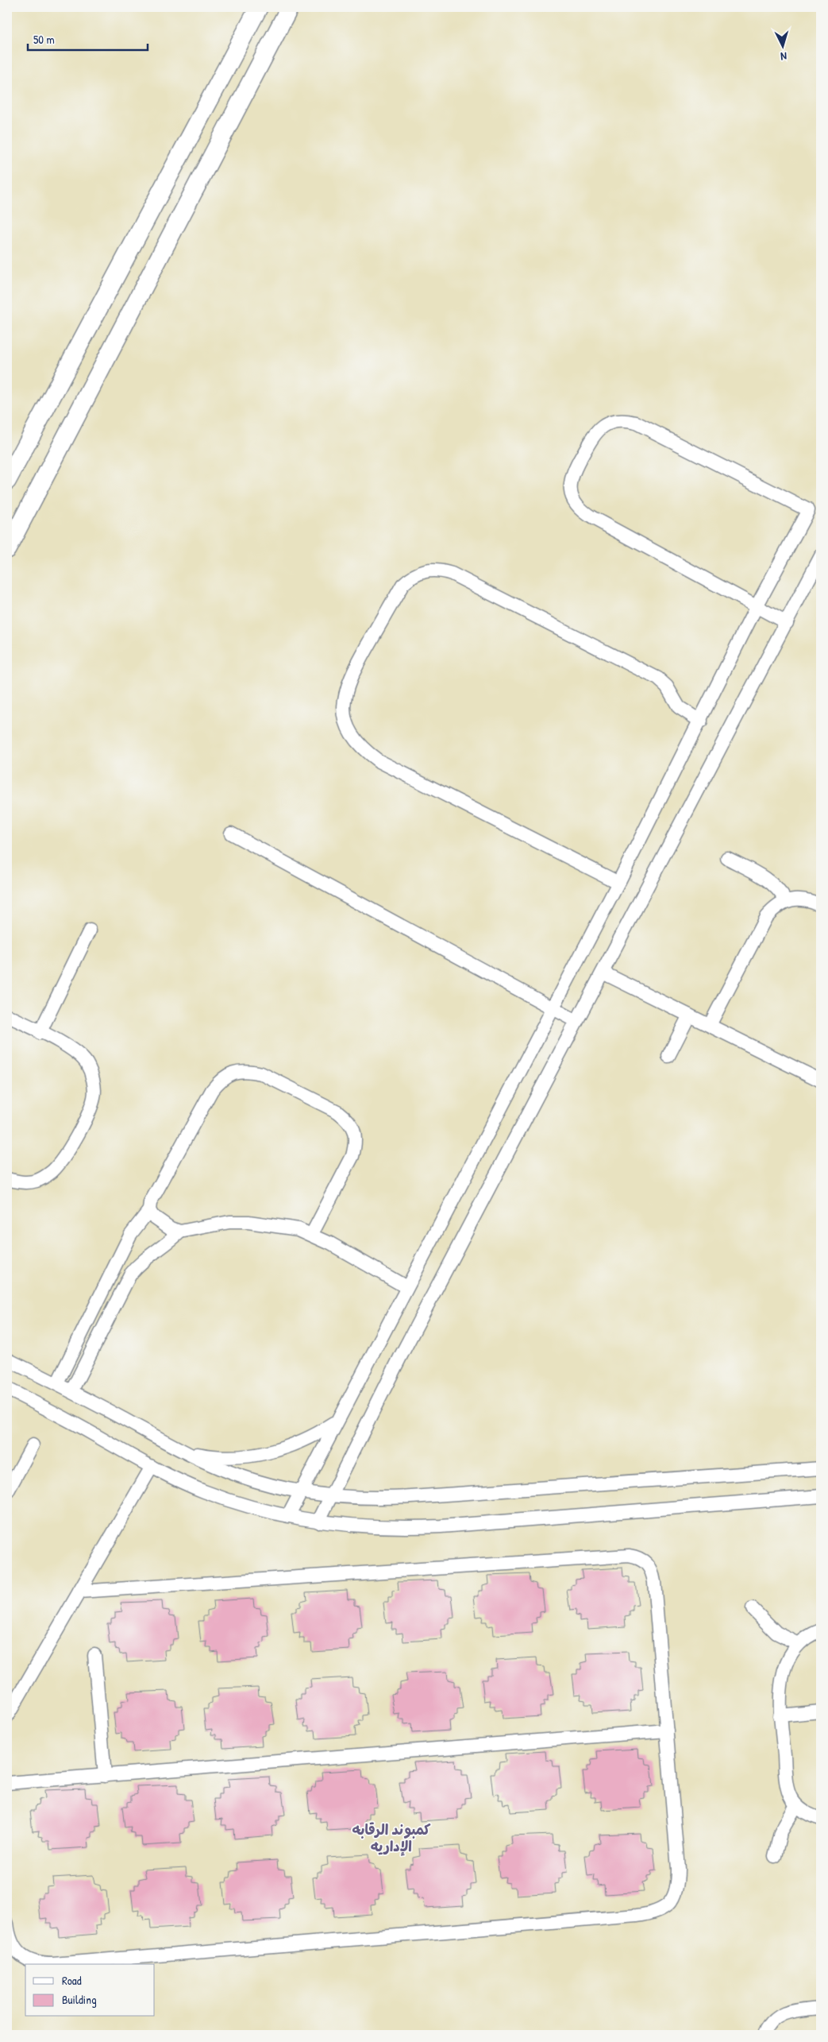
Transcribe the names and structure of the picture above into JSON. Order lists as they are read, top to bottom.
{
  "districts": ["كمبوند الرقابه الإداريه"],
  "legend": ["Road", "Building"],
  "scale_bar": "50 m",
  "north": "bottom"
}
